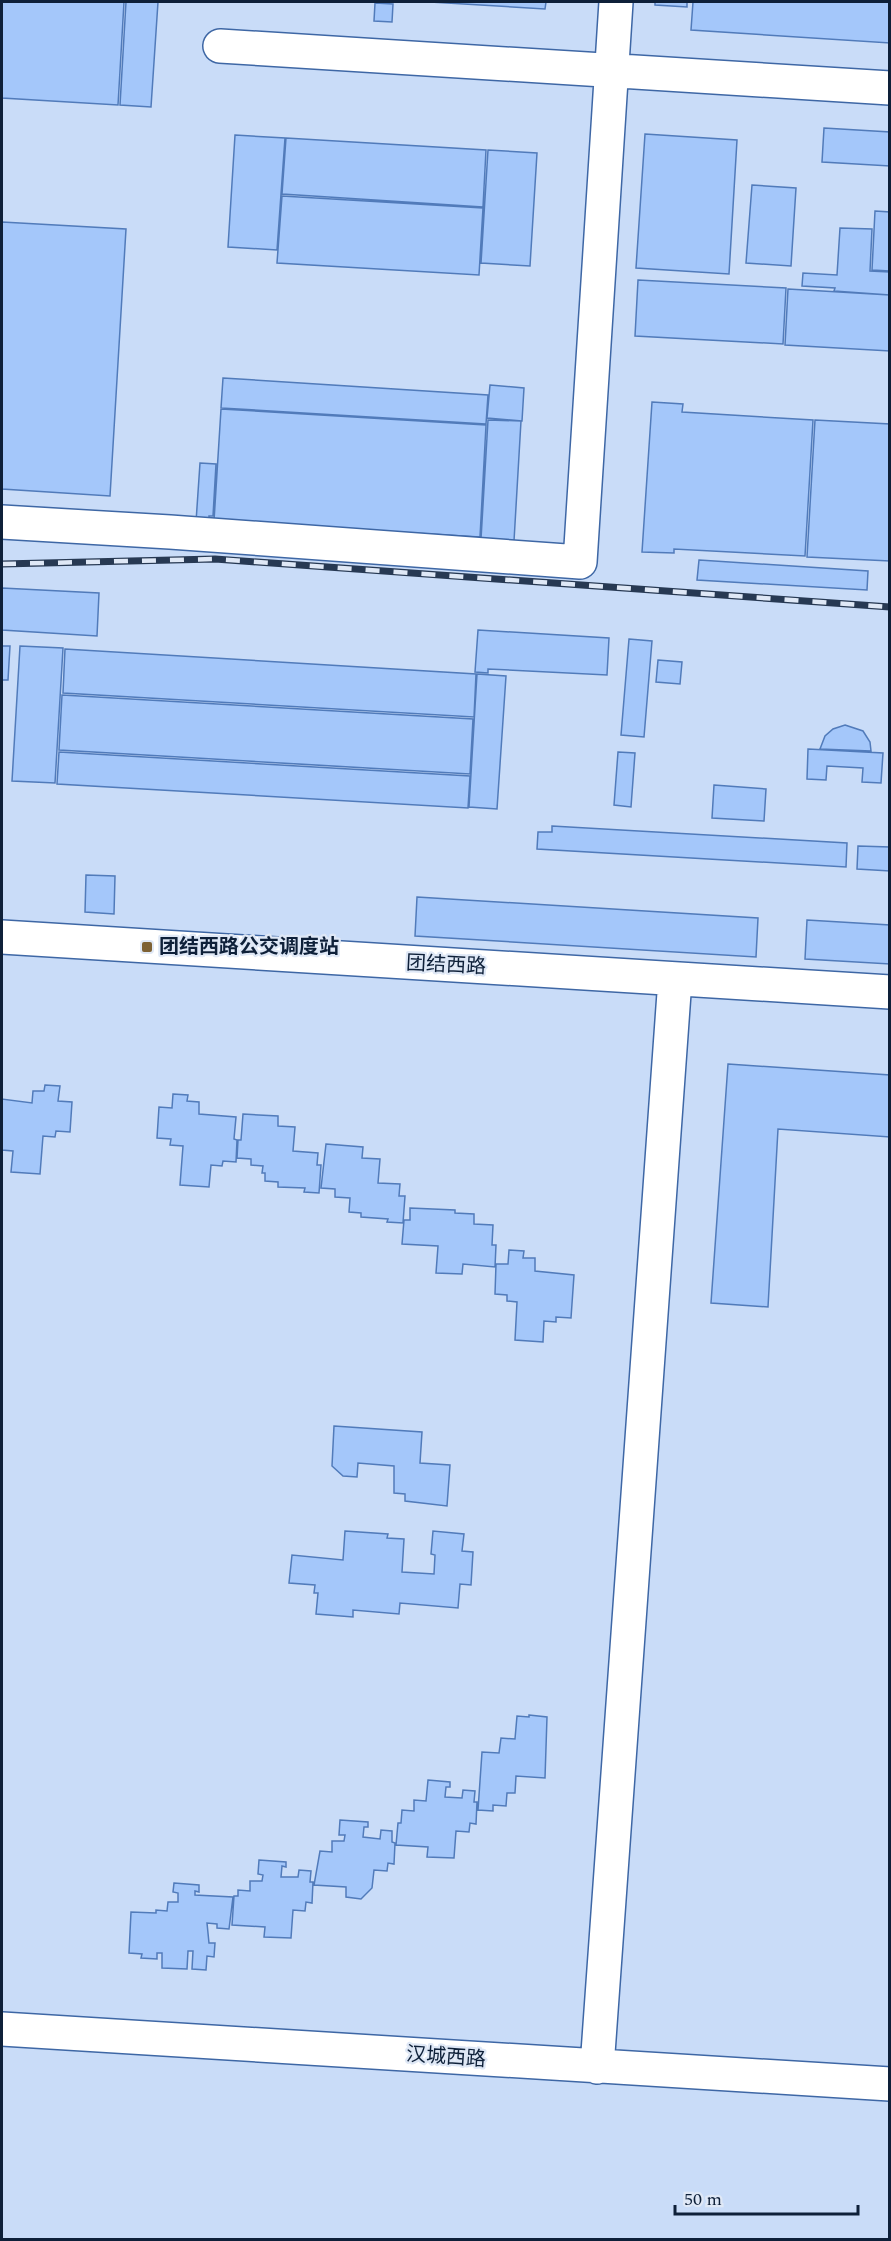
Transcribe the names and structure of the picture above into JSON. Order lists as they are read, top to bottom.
{
  "streets": {
    "street": ["团结西路", "汉城西路"]
  },
  "places": {
    "transit": ["团结西路公交调度站"]
  },
  "scale_bar": "50 m"
}
